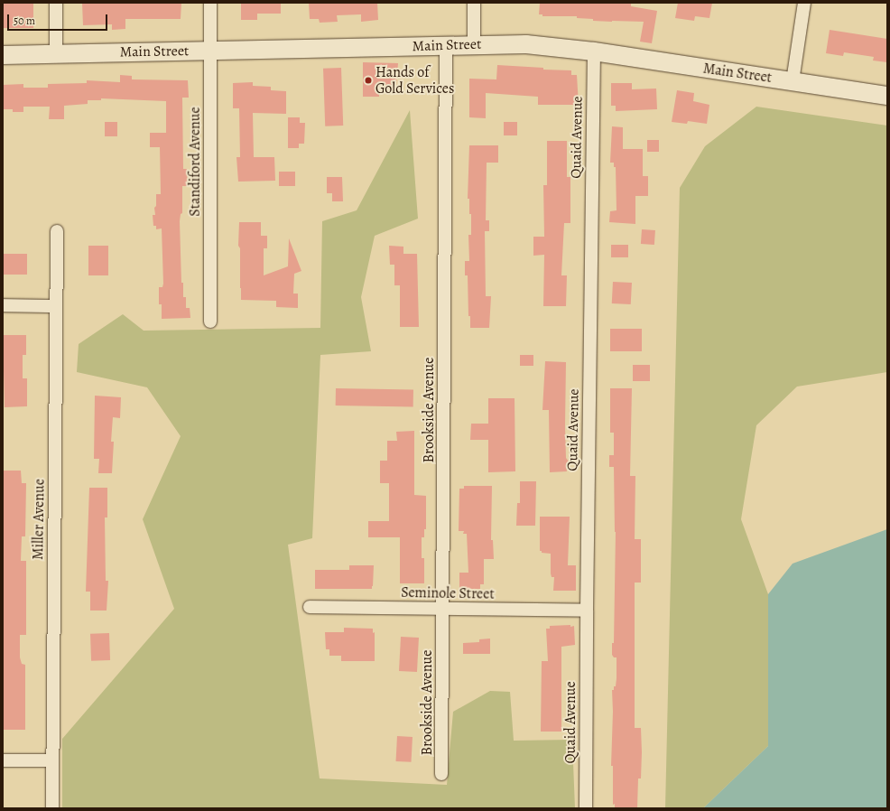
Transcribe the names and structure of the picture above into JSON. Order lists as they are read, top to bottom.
{
  "streets": {
    "main road": ["Main Street"],
    "street": [
      "Quaid Avenue",
      "Standiford Avenue",
      "Brookside Avenue",
      "Miller Avenue",
      "Seminole Street"
    ]
  },
  "crossings": [
    ["Main Street", "Quaid Avenue"],
    ["Main Street", "Standiford Avenue"],
    ["Main Street", "Brookside Avenue"],
    ["Quaid Avenue", "Seminole Street"],
    ["Brookside Avenue", "Seminole Street"]
  ],
  "places": ["Hands of Gold Services"],
  "scale_bar": "50 m"
}
